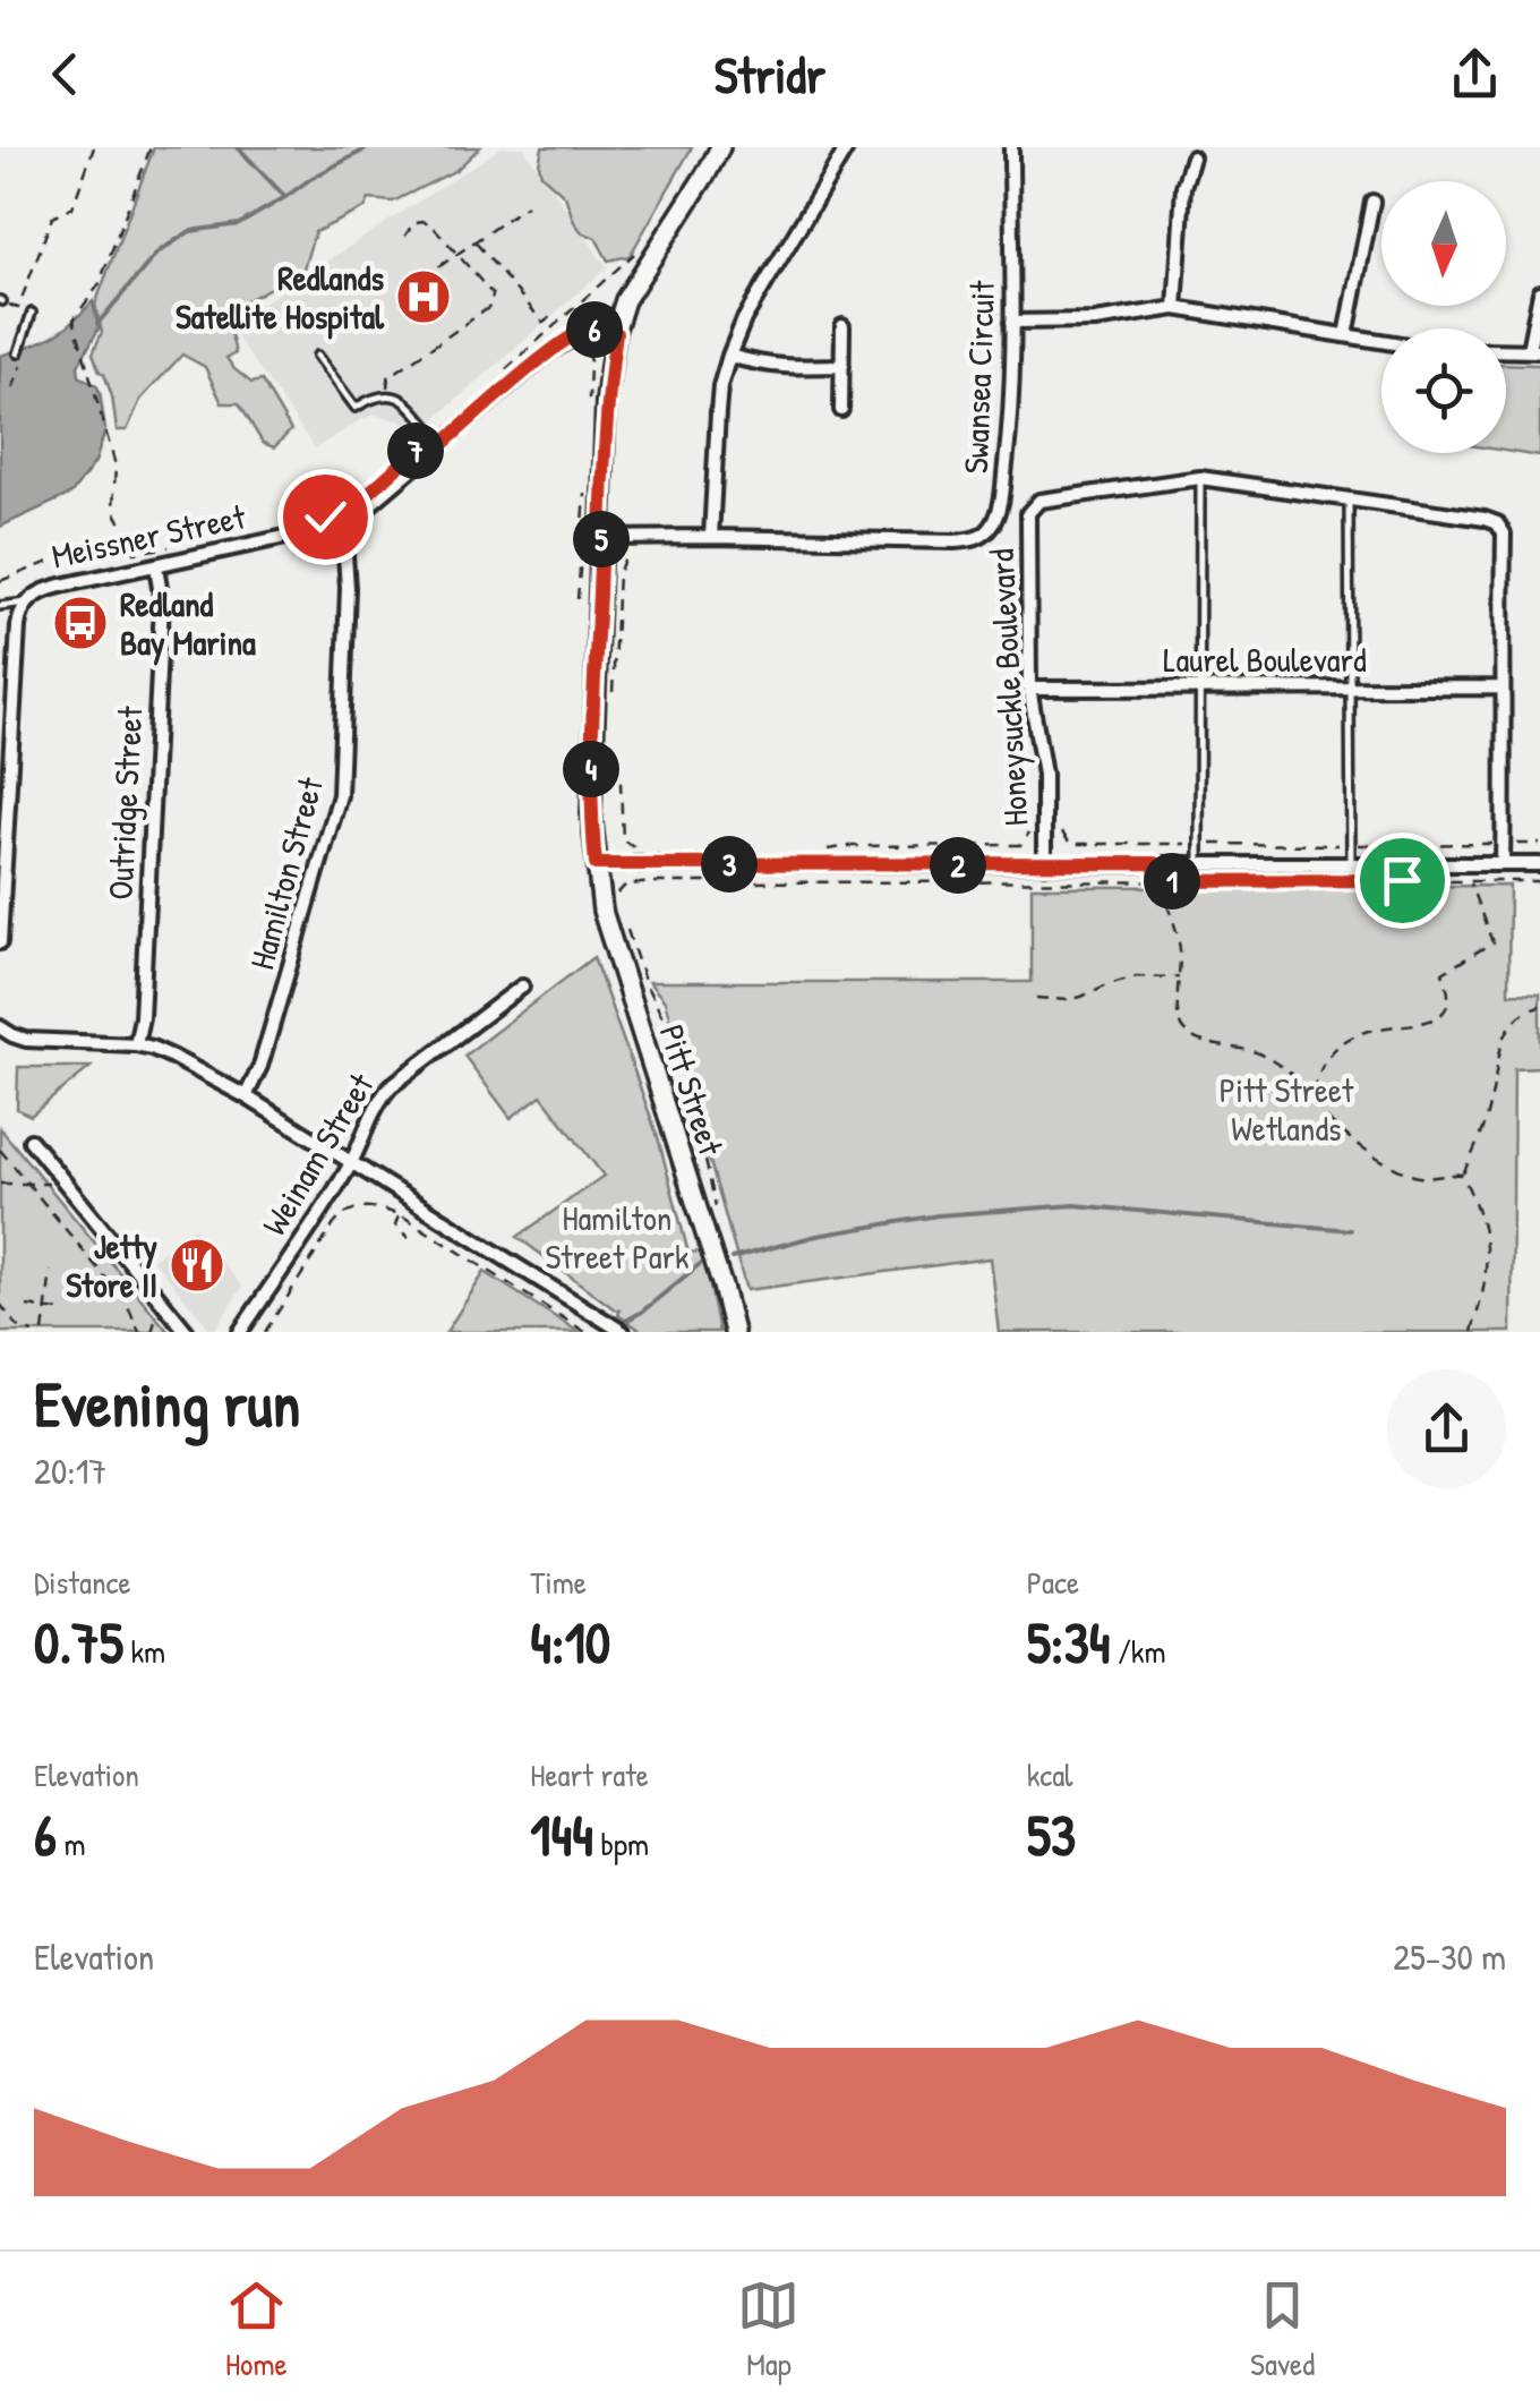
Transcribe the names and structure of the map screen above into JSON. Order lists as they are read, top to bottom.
{
  "streets": {
    "street": [
      "Swansea Circuit",
      "Meissner Street",
      "Laurel Boulevard",
      "Honeysuckle Boulevard",
      "Outridge Street",
      "Hamilton Street",
      "Pitt Street",
      "Weinam Street"
    ]
  },
  "crossings": [
    ["Meissner Street", "Outridge Street"],
    ["Meissner Street", "Hamilton Street"],
    ["Laurel Boulevard", "Honeysuckle Boulevard"]
  ],
  "parks": ["Pitt Street Wetlands", "Hamilton Street Park"],
  "places": {
    "hospital": ["Redlands Satellite Hospital"],
    "bus stop": ["Redland Bay Marina"],
    "restaurant": ["Jetty Store II"]
  },
  "north": "bottom",
  "page": {
    "header": "Stridr",
    "pins": [
      "6",
      "7",
      "5",
      "4",
      "3",
      "2",
      "1"
    ],
    "heading": ["Evening run", "20:17"],
    "stats": [
      ["Distance", "0.75 km"],
      ["Time", "4:10"],
      ["Pace", "5:34 /km"],
      ["Elevation", "6 m"],
      ["Heart rate", "144 bpm"],
      ["kcal", "53"]
    ],
    "chart": ["Elevation", "25–30 m"],
    "tabs": ["Home", "Map", "Saved"]
  }
}
